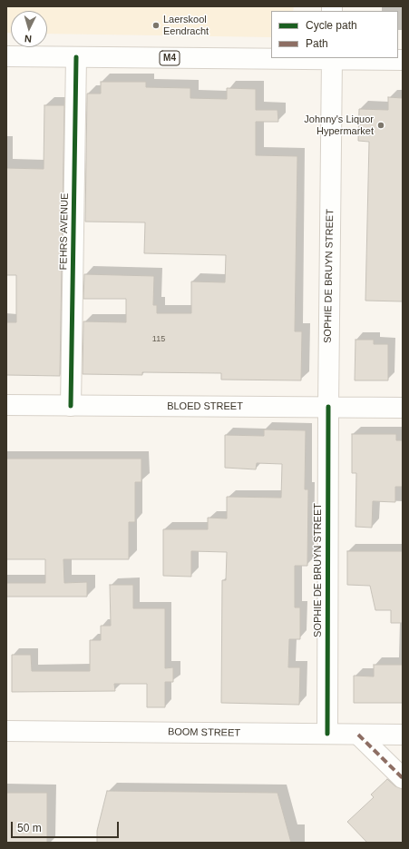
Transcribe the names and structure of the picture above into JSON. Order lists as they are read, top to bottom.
{
  "streets": {
    "main road": [
      "M4",
      "FEHRS AVENUE",
      "SOPHIE DE BRUYN STREET",
      "BLOED STREET",
      "BOOM STREET"
    ]
  },
  "crossings": [
    ["M4", "FEHRS AVENUE"],
    ["M4", "SOPHIE DE BRUYN STREET"],
    ["FEHRS AVENUE", "BLOED STREET"],
    ["SOPHIE DE BRUYN STREET", "BLOED STREET"],
    ["SOPHIE DE BRUYN STREET", "BOOM STREET"]
  ],
  "places": ["Laerskool Eendracht", "Johnny's Liquor Hypermarket"],
  "house_numbers": ["115"],
  "legend": ["Cycle path", "Path"],
  "scale_bar": "50 m",
  "north": "bottom"
}
